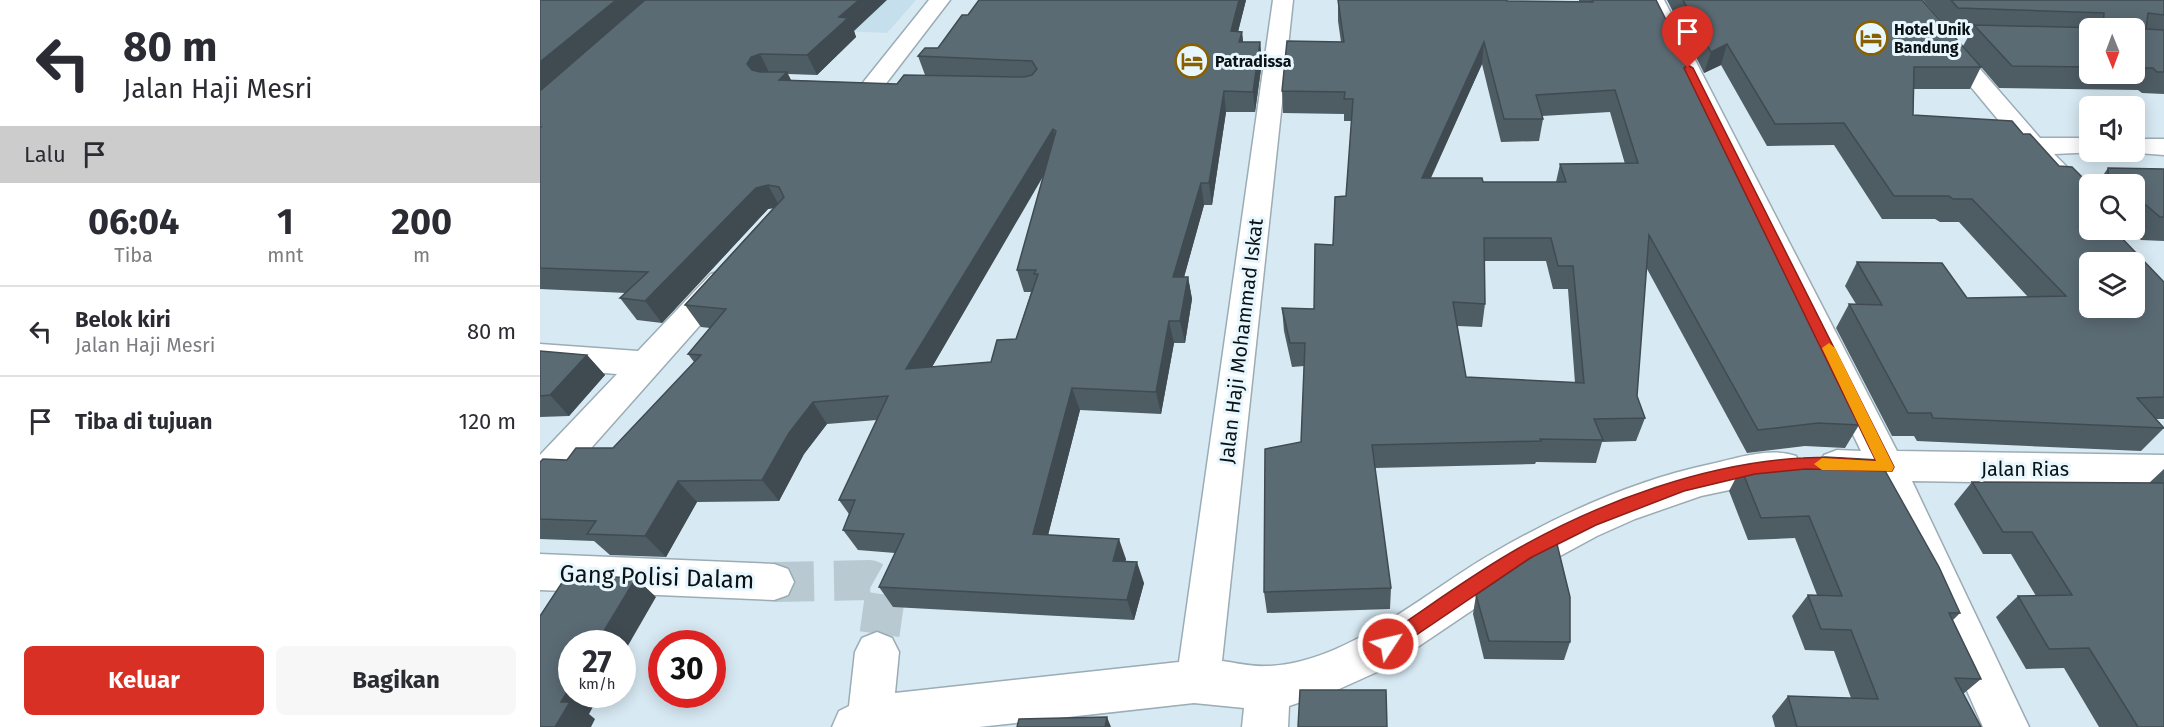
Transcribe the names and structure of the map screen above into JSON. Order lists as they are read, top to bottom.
{
  "streets": {
    "street": ["Jalan Haji Mohammad Iskat", "Jalan Rias", "Gang Polisi Dalam"]
  },
  "places": {
    "hotel": ["Hotel Unik Bandung", "Patradissa"]
  },
  "north": "bottom",
  "page": {
    "turn": ["80 m", "Jalan Haji Mesri"],
    "then": "Lalu",
    "eta": [
      "06:04",
      "Tiba",
      "1",
      "mnt",
      "200",
      "m"
    ],
    "list": [
      {
        "name": "Belok kiri",
        "note": "Jalan Haji Mesri",
        "value": "80 m"
      },
      {
        "name": "Tiba di tujuan",
        "value": "120 m"
      }
    ],
    "speed": "27 km/h",
    "limit": "30",
    "buttons": ["Keluar", "Bagikan"]
  }
}
